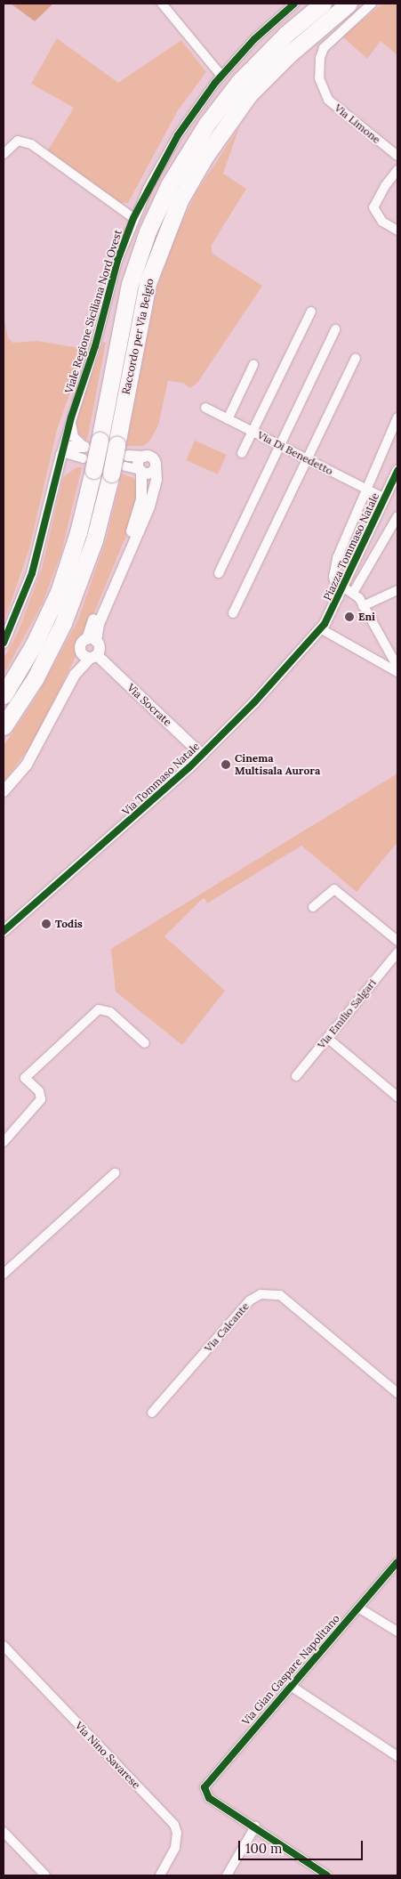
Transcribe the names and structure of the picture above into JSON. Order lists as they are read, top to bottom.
{
  "streets": {
    "highway": ["Raccordo per Via Belgio"],
    "street": [
      "Via Limone",
      "Viale Regione Siciliana Nord Ovest",
      "Via Di Benedetto",
      "Piazza Tommaso Natale",
      "Via Socrate",
      "Via Tommaso Natale",
      "Via Emilio Salgari",
      "Via Calcante",
      "Via Gian Gaspare Napolitano",
      "Via Nino Savarese"
    ]
  },
  "crossings": [
    ["Via Di Benedetto", "Piazza Tommaso Natale"],
    ["Piazza Tommaso Natale", "Via Tommaso Natale"],
    ["Via Socrate", "Via Tommaso Natale"]
  ],
  "places": ["Eni", "Cinema Multisala Aurora", "Todis"],
  "scale_bar": "100 m"
}
